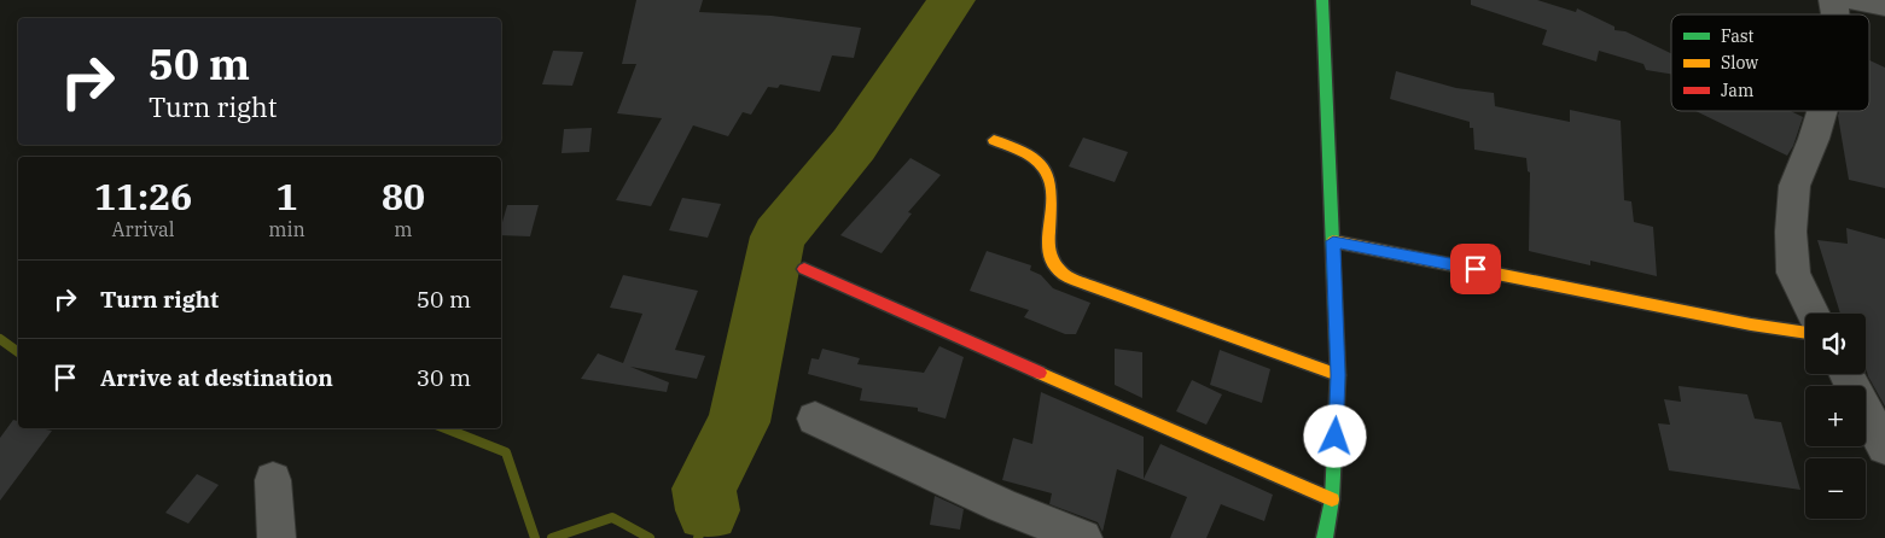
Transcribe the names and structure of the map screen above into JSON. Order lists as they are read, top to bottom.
{
  "legend": ["Fast", "Slow", "Jam"],
  "page": {
    "turn": ["50 m", "Turn right"],
    "eta": [
      "11:26",
      "Arrival",
      "1",
      "min",
      "80",
      "m"
    ],
    "list": [
      {
        "name": "Turn right",
        "value": "50 m"
      },
      {
        "name": "Arrive at destination",
        "value": "30 m"
      }
    ],
    "map_buttons": ["+", "−"]
  }
}
